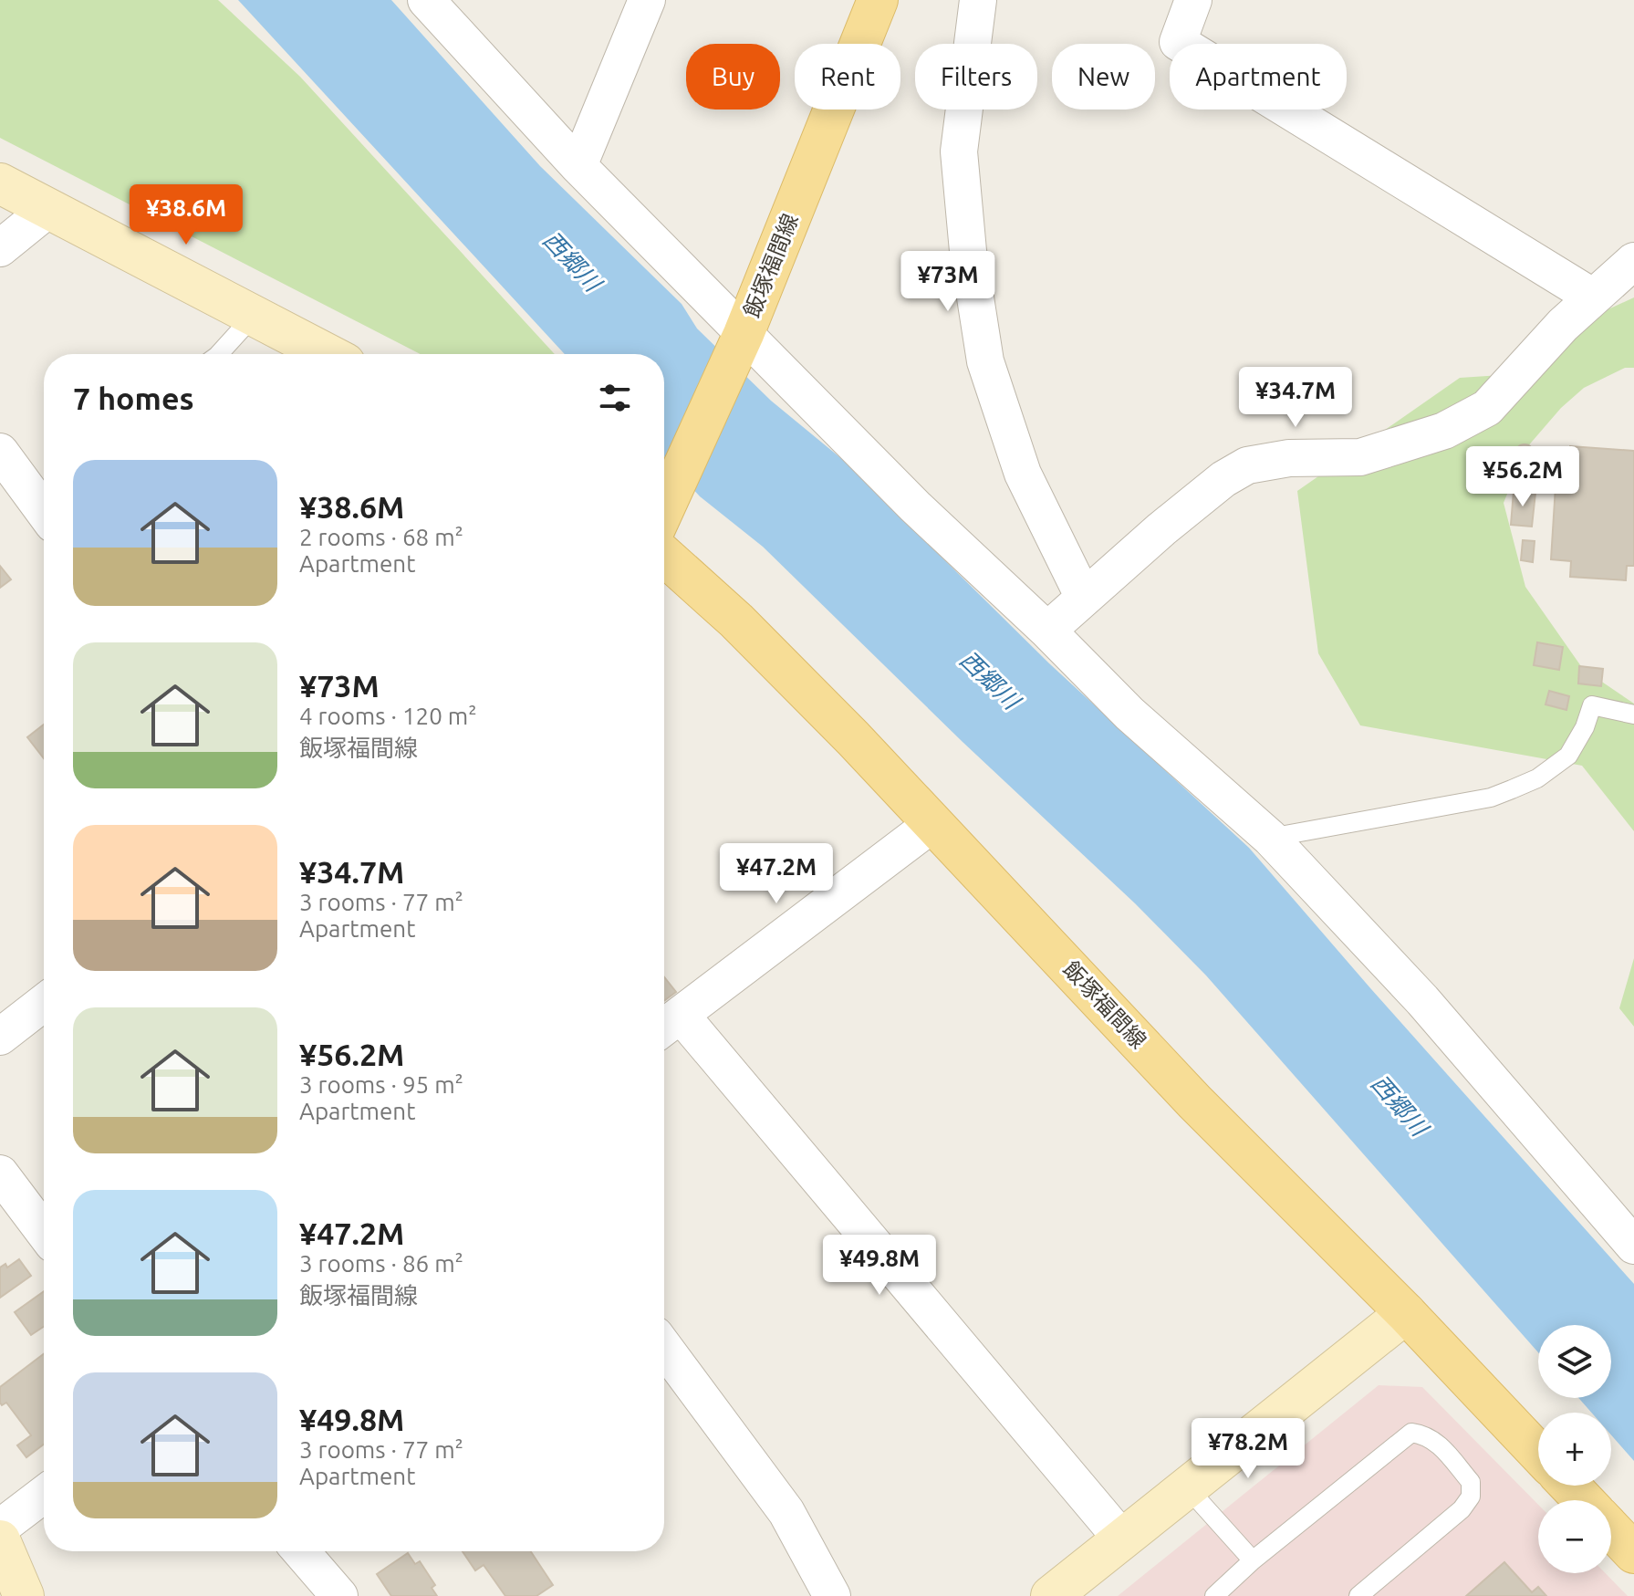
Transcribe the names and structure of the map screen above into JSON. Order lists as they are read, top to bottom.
{
  "streets": {
    "main road": ["飯塚福間線"]
  },
  "water": ["西郷川"],
  "page": {
    "chip": [
      "Buy",
      "Rent",
      "Filters",
      "New",
      "Apartment"
    ],
    "price": [
      "¥38.6M",
      "¥73M",
      "¥34.7M",
      "¥56.2M",
      "¥47.2M",
      "¥49.8M",
      "¥78.2M"
    ],
    "heading": "7 homes",
    "list": [
      {
        "name": "¥38.6M",
        "note": "2 rooms · 68 m² · Apartment"
      },
      {
        "name": "¥73M",
        "note": "4 rooms · 120 m² · 飯塚福間線"
      },
      {
        "name": "¥34.7M",
        "note": "3 rooms · 77 m² · Apartment"
      },
      {
        "name": "¥56.2M",
        "note": "3 rooms · 95 m² · Apartment"
      },
      {
        "name": "¥47.2M",
        "note": "3 rooms · 86 m² · 飯塚福間線"
      },
      {
        "name": "¥49.8M",
        "note": "3 rooms · 77 m² · Apartment"
      }
    ],
    "map_buttons": ["+", "−"]
  }
}
